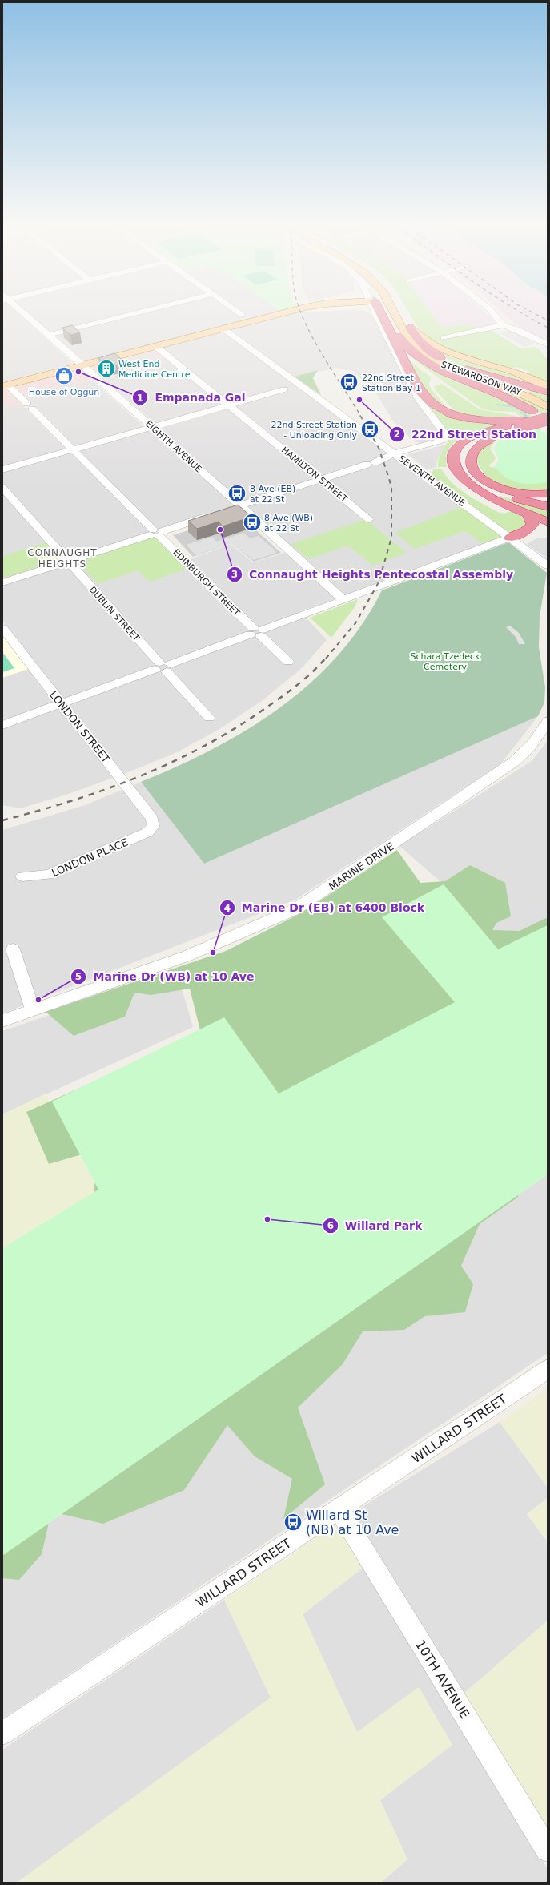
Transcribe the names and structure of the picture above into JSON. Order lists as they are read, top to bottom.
{
  "streets": {
    "main road": ["STEWARDSON WAY"],
    "street": [
      "EIGHTH AVENUE",
      "HAMILTON STREET",
      "SEVENTH AVENUE",
      "EDINBURGH STREET",
      "DUBLIN STREET",
      "LONDON STREET",
      "LONDON PLACE",
      "MARINE DRIVE",
      "WILLARD STREET",
      "10TH AVENUE"
    ]
  },
  "crossings": [
    ["LONDON STREET", "LONDON PLACE"],
    ["WILLARD STREET", "10TH AVENUE"]
  ],
  "districts": ["CONNAUGHT HEIGHTS"],
  "parks": ["Schara Tzedeck Cemetery"],
  "places": {
    "building": ["West End Medicine Centre"],
    "other": [
      "Empanada Gal",
      "22nd Street Station",
      "Connaught Heights Pentecostal Assembly",
      "Marine Dr (EB) at 6400 Block",
      "Marine Dr (WB) at 10 Ave",
      "Willard Park"
    ],
    "shop": ["House of Oggun"],
    "bus stop": [
      "22nd Street Station Bay 1",
      "22nd Street Station - Unloading Only",
      "8 Ave (EB) at 22 St",
      "8 Ave (WB) at 22 St",
      "Willard St (NB) at 10 Ave"
    ]
  }
}
